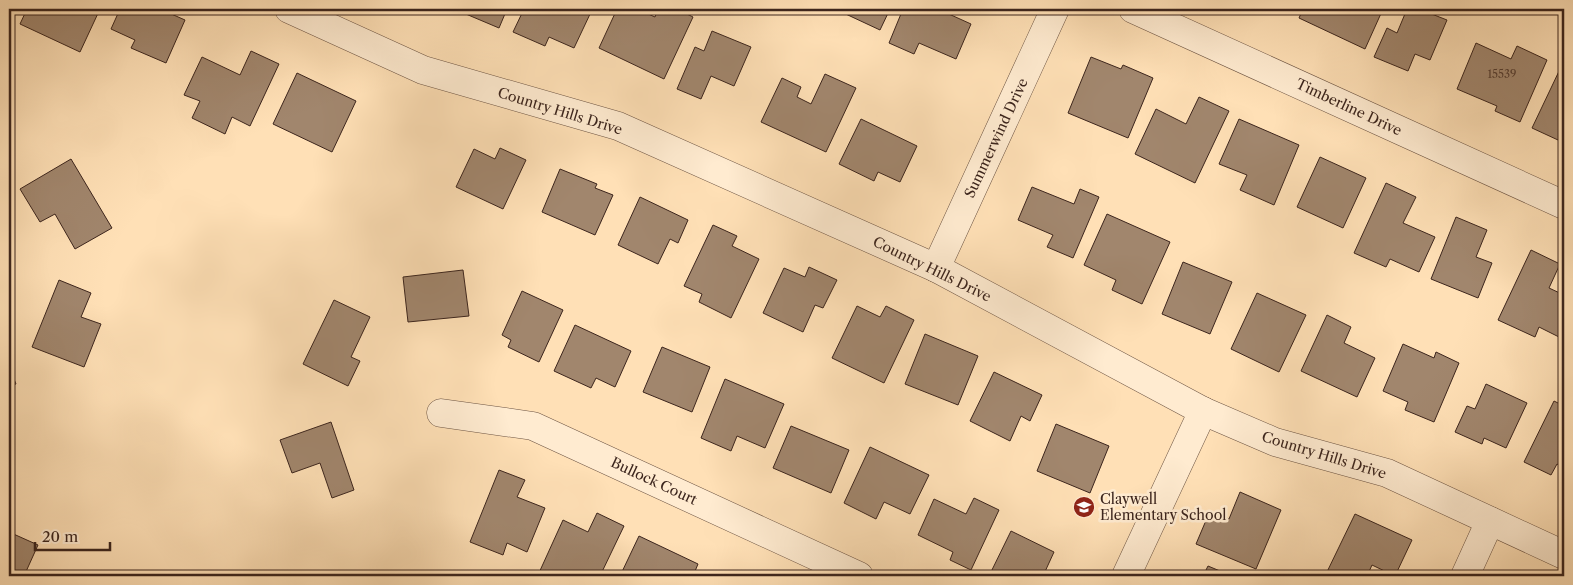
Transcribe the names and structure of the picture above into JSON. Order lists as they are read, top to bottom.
{
  "streets": {
    "street": [
      "Timberline Drive",
      "Country Hills Drive",
      "Summerwind Drive",
      "Bullock Court"
    ]
  },
  "crossings": [
    ["Country Hills Drive", "Summerwind Drive"]
  ],
  "places": {
    "school or university": ["Claywell Elementary School"]
  },
  "house_numbers": ["15539"],
  "scale_bar": "20 m"
}
